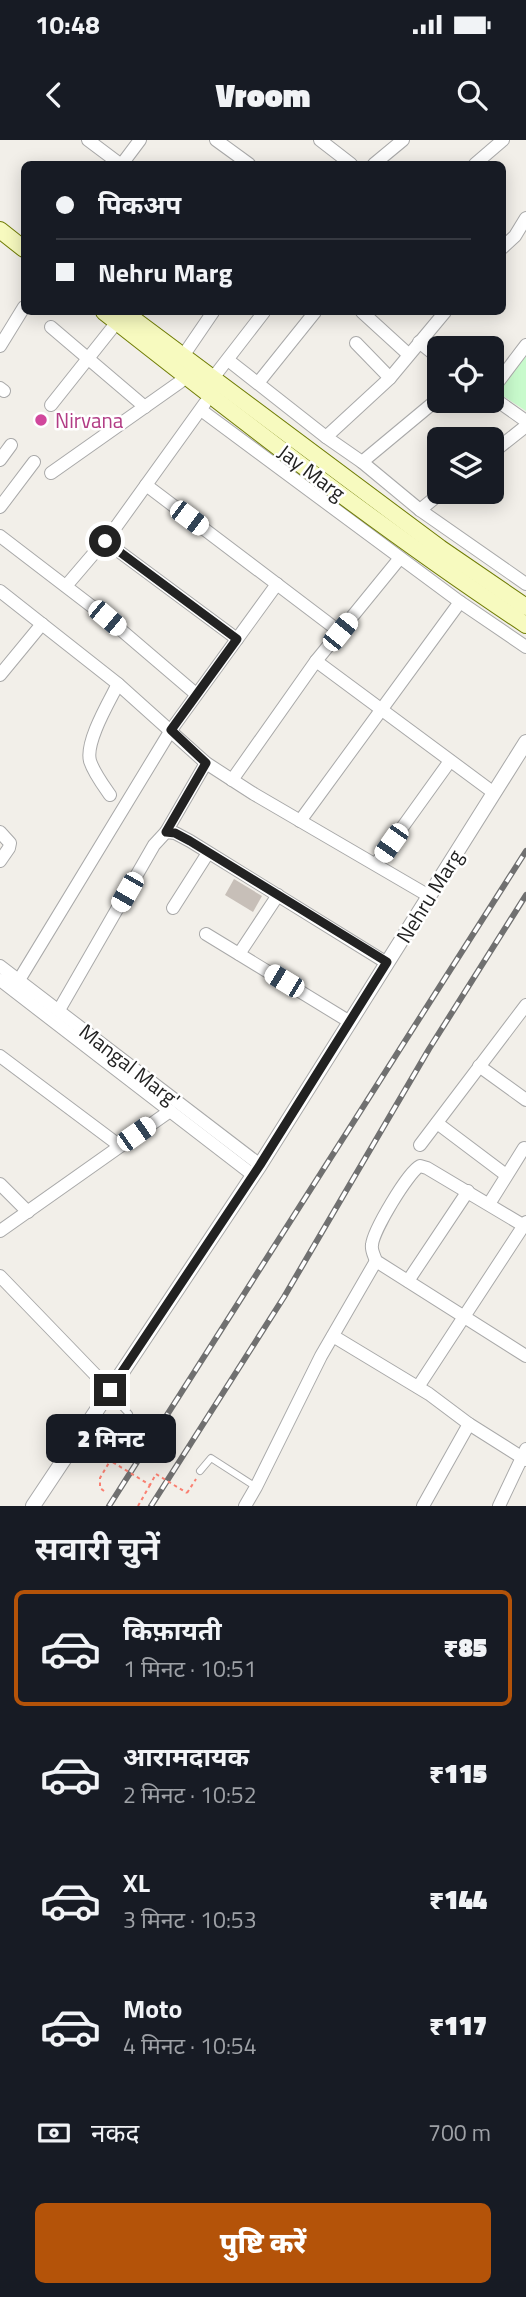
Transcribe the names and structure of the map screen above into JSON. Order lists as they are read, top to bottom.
{
  "streets": {
    "main road": ["Jay Marg"],
    "street": ["Nehru Marg", "Mangal Marg'"]
  },
  "crossings": [
    ["Nehru Marg", "Mangal Marg'"]
  ],
  "places": ["Nirvana"],
  "page": {
    "status": "10:48",
    "header": "Vroom",
    "banner": ["पिकअप", "Nehru Marg"],
    "bubble": "2 मिनट",
    "heading": "सवारी चुनें",
    "list": [
      {
        "name": "किफ़ायती",
        "note": "1 मिनट · 10:51",
        "value": "₹85"
      },
      {
        "name": "आरामदायक",
        "note": "2 मिनट · 10:52",
        "value": "₹115"
      },
      {
        "name": "XL",
        "note": "3 मिनट · 10:53",
        "value": "₹144"
      },
      {
        "name": "Moto",
        "note": "4 मिनट · 10:54",
        "value": "₹117"
      }
    ],
    "pay": ["नकद", "700 m"],
    "buttons": "पुष्टि करें"
  }
}
